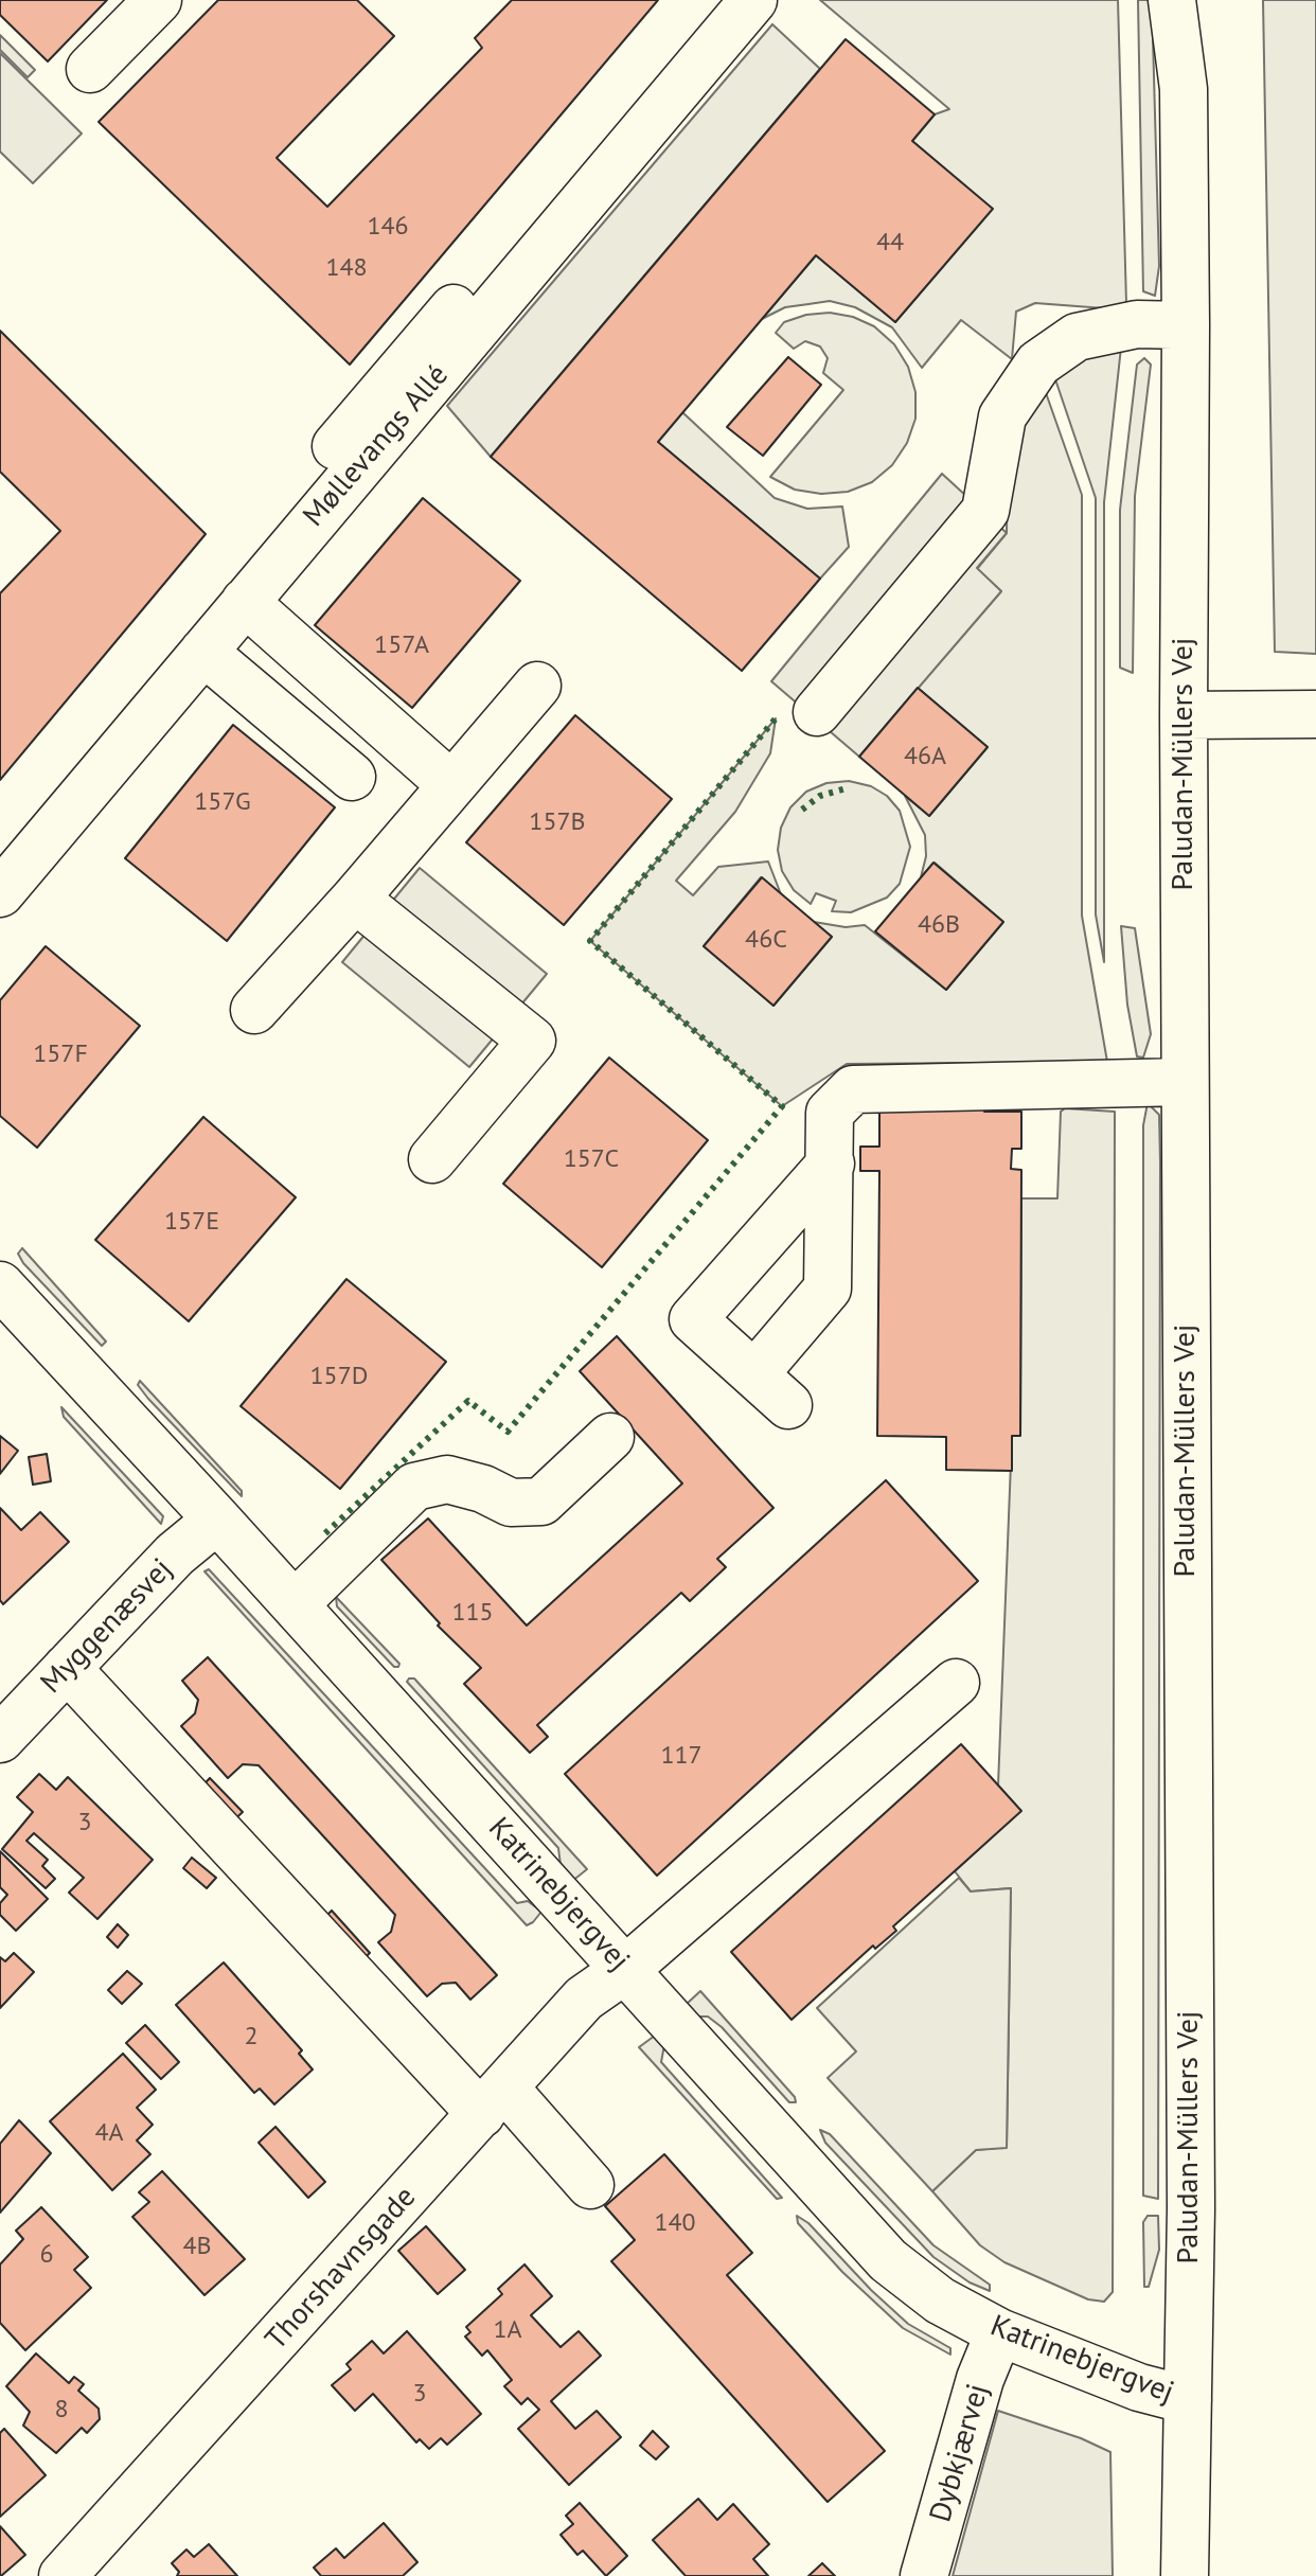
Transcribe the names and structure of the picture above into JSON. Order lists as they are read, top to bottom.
{
  "streets": {
    "street": [
      "Møllevangs Allé",
      "Paludan-Müllers Vej",
      "Myggenæsvej",
      "Katrinebjergvej",
      "Thorshavnsgade",
      "Dybkjærvej"
    ]
  },
  "crossings": [
    ["Paludan-Müllers Vej", "Katrinebjergvej"],
    ["Myggenæsvej", "Katrinebjergvej"],
    ["Katrinebjergvej", "Thorshavnsgade"],
    ["Katrinebjergvej", "Dybkjærvej"]
  ],
  "house_numbers": [
    "146",
    "44",
    "148",
    "157A",
    "46A",
    "157G",
    "157B",
    "46B",
    "46C",
    "157F",
    "157C",
    "157E",
    "157D",
    "115",
    "117",
    "3",
    "2",
    "4A",
    "140",
    "4B",
    "6",
    "1A",
    "3",
    "8"
  ]
}
